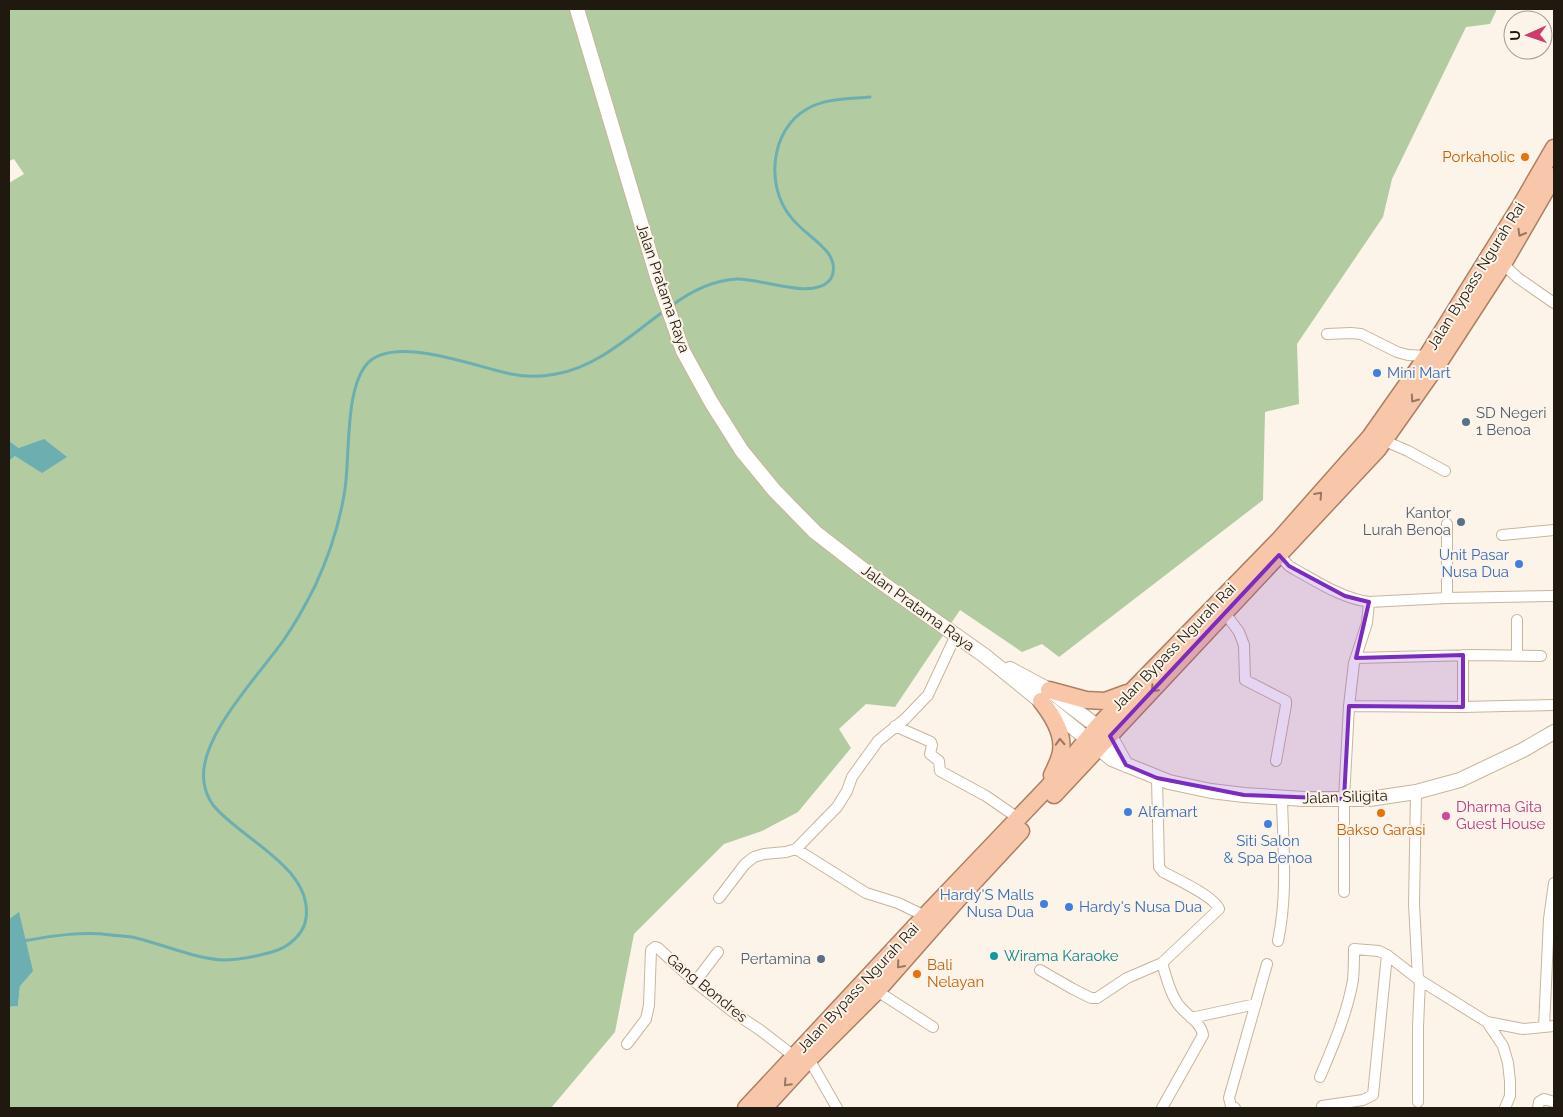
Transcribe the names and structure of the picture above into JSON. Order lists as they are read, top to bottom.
{
  "streets": {
    "highway": ["Jalan Bypass Ngurah Rai"],
    "main road": ["Jalan Pratama Raya", "Jalan Siligita"],
    "street": ["Gang Bondres"]
  },
  "crossings": [
    ["Jalan Bypass Ngurah Rai", "Jalan Pratama Raya"],
    ["Jalan Bypass Ngurah Rai", "Jalan Siligita"],
    ["Jalan Bypass Ngurah Rai", "Gang Bondres"],
    ["Jalan Pratama Raya", "Jalan Siligita"]
  ],
  "places": [
    "Porkaholic",
    "Mini Mart",
    "SD Negeri 1 Benoa",
    "Kantor Lurah Benoa",
    "Unit Pasar Nusa Dua",
    "Alfamart",
    "Bakso Garasi",
    "Dharma Gita Guest House",
    "Siti Salon & Spa Benoa",
    "Hardy'S Malls Nusa Dua",
    "Hardy's Nusa Dua",
    "Wirama Karaoke",
    "Pertamina",
    "Bali Nelayan"
  ],
  "north": "left"
}
